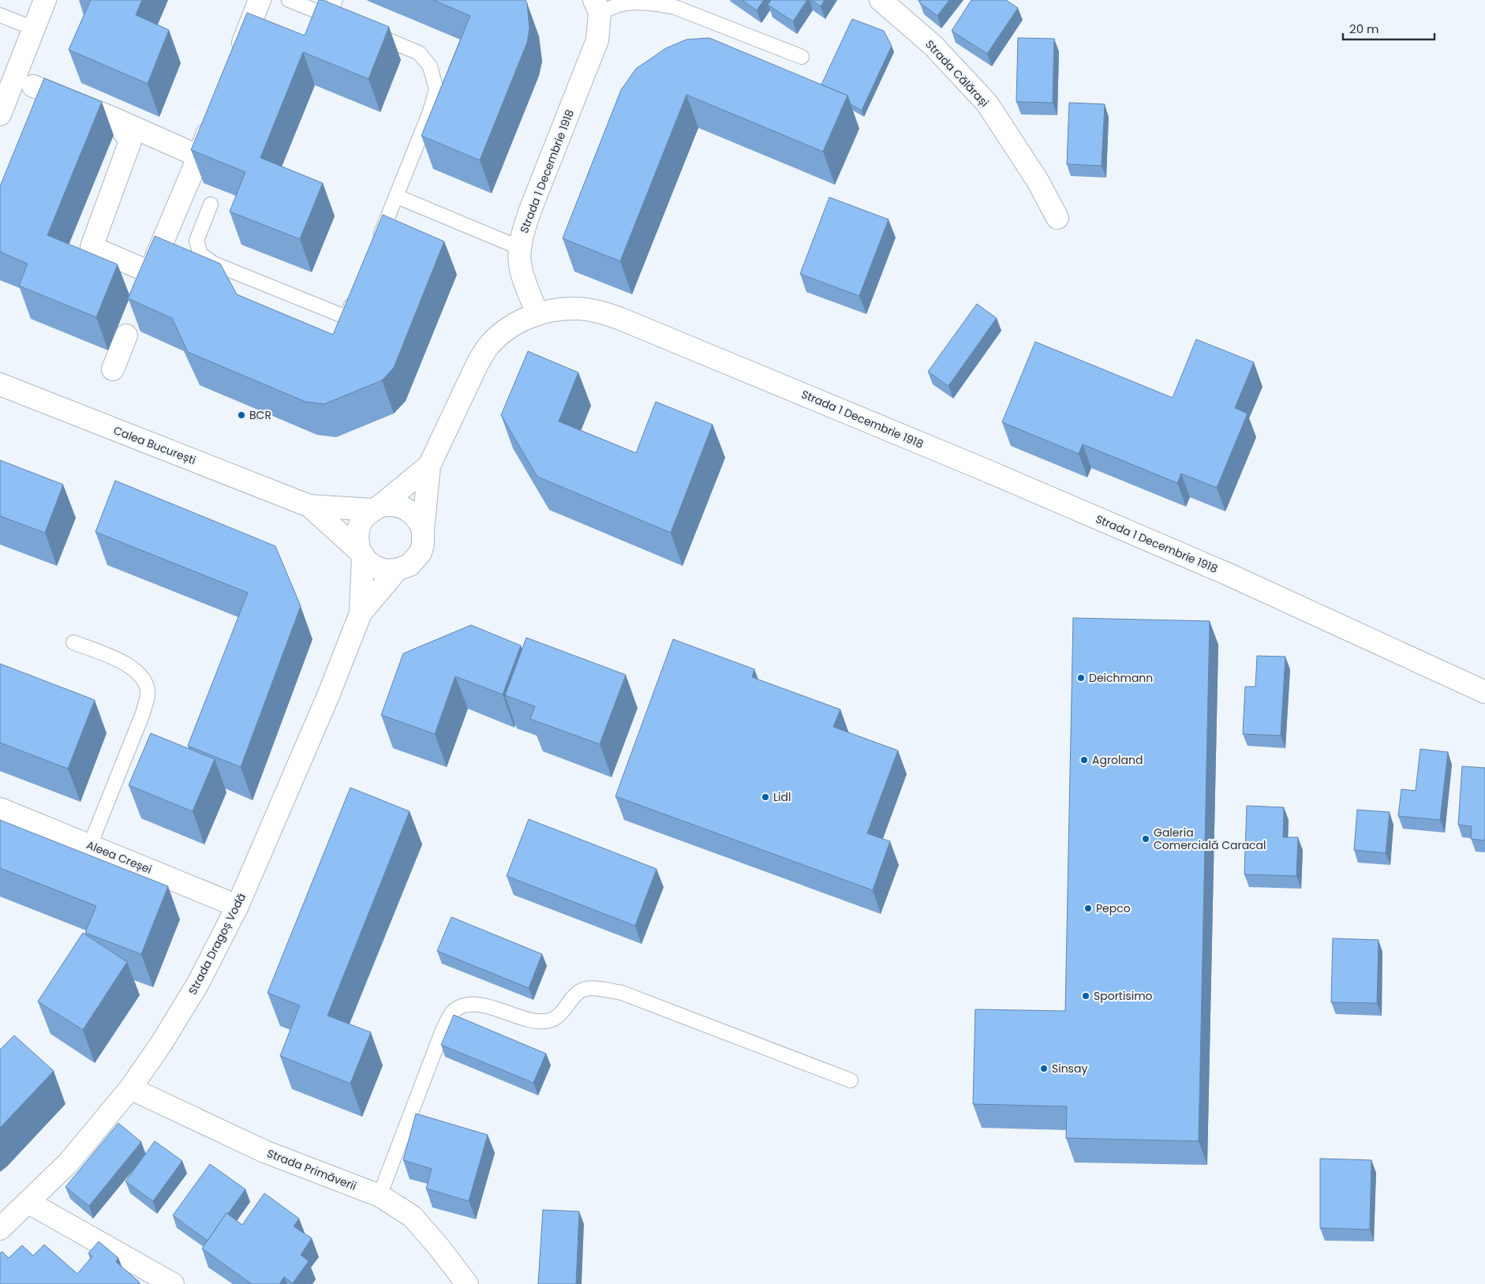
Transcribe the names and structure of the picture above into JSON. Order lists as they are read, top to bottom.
{
  "streets": {
    "street": [
      "Strada Călărași",
      "Strada 1 Decembrie 1918",
      "Calea București",
      "Aleea Creșei",
      "Strada Dragoș Vodă",
      "Strada Primăverii"
    ]
  },
  "crossings": [
    ["Aleea Creșei", "Strada Dragoș Vodă"],
    ["Strada Dragoș Vodă", "Strada Primăverii"]
  ],
  "places": [
    "BCR",
    "Deichmann",
    "Agroland",
    "Lidl",
    "Galeria Comercială Caracal",
    "Pepco",
    "Sportisimo",
    "Sinsay"
  ],
  "scale_bar": "20 m"
}
